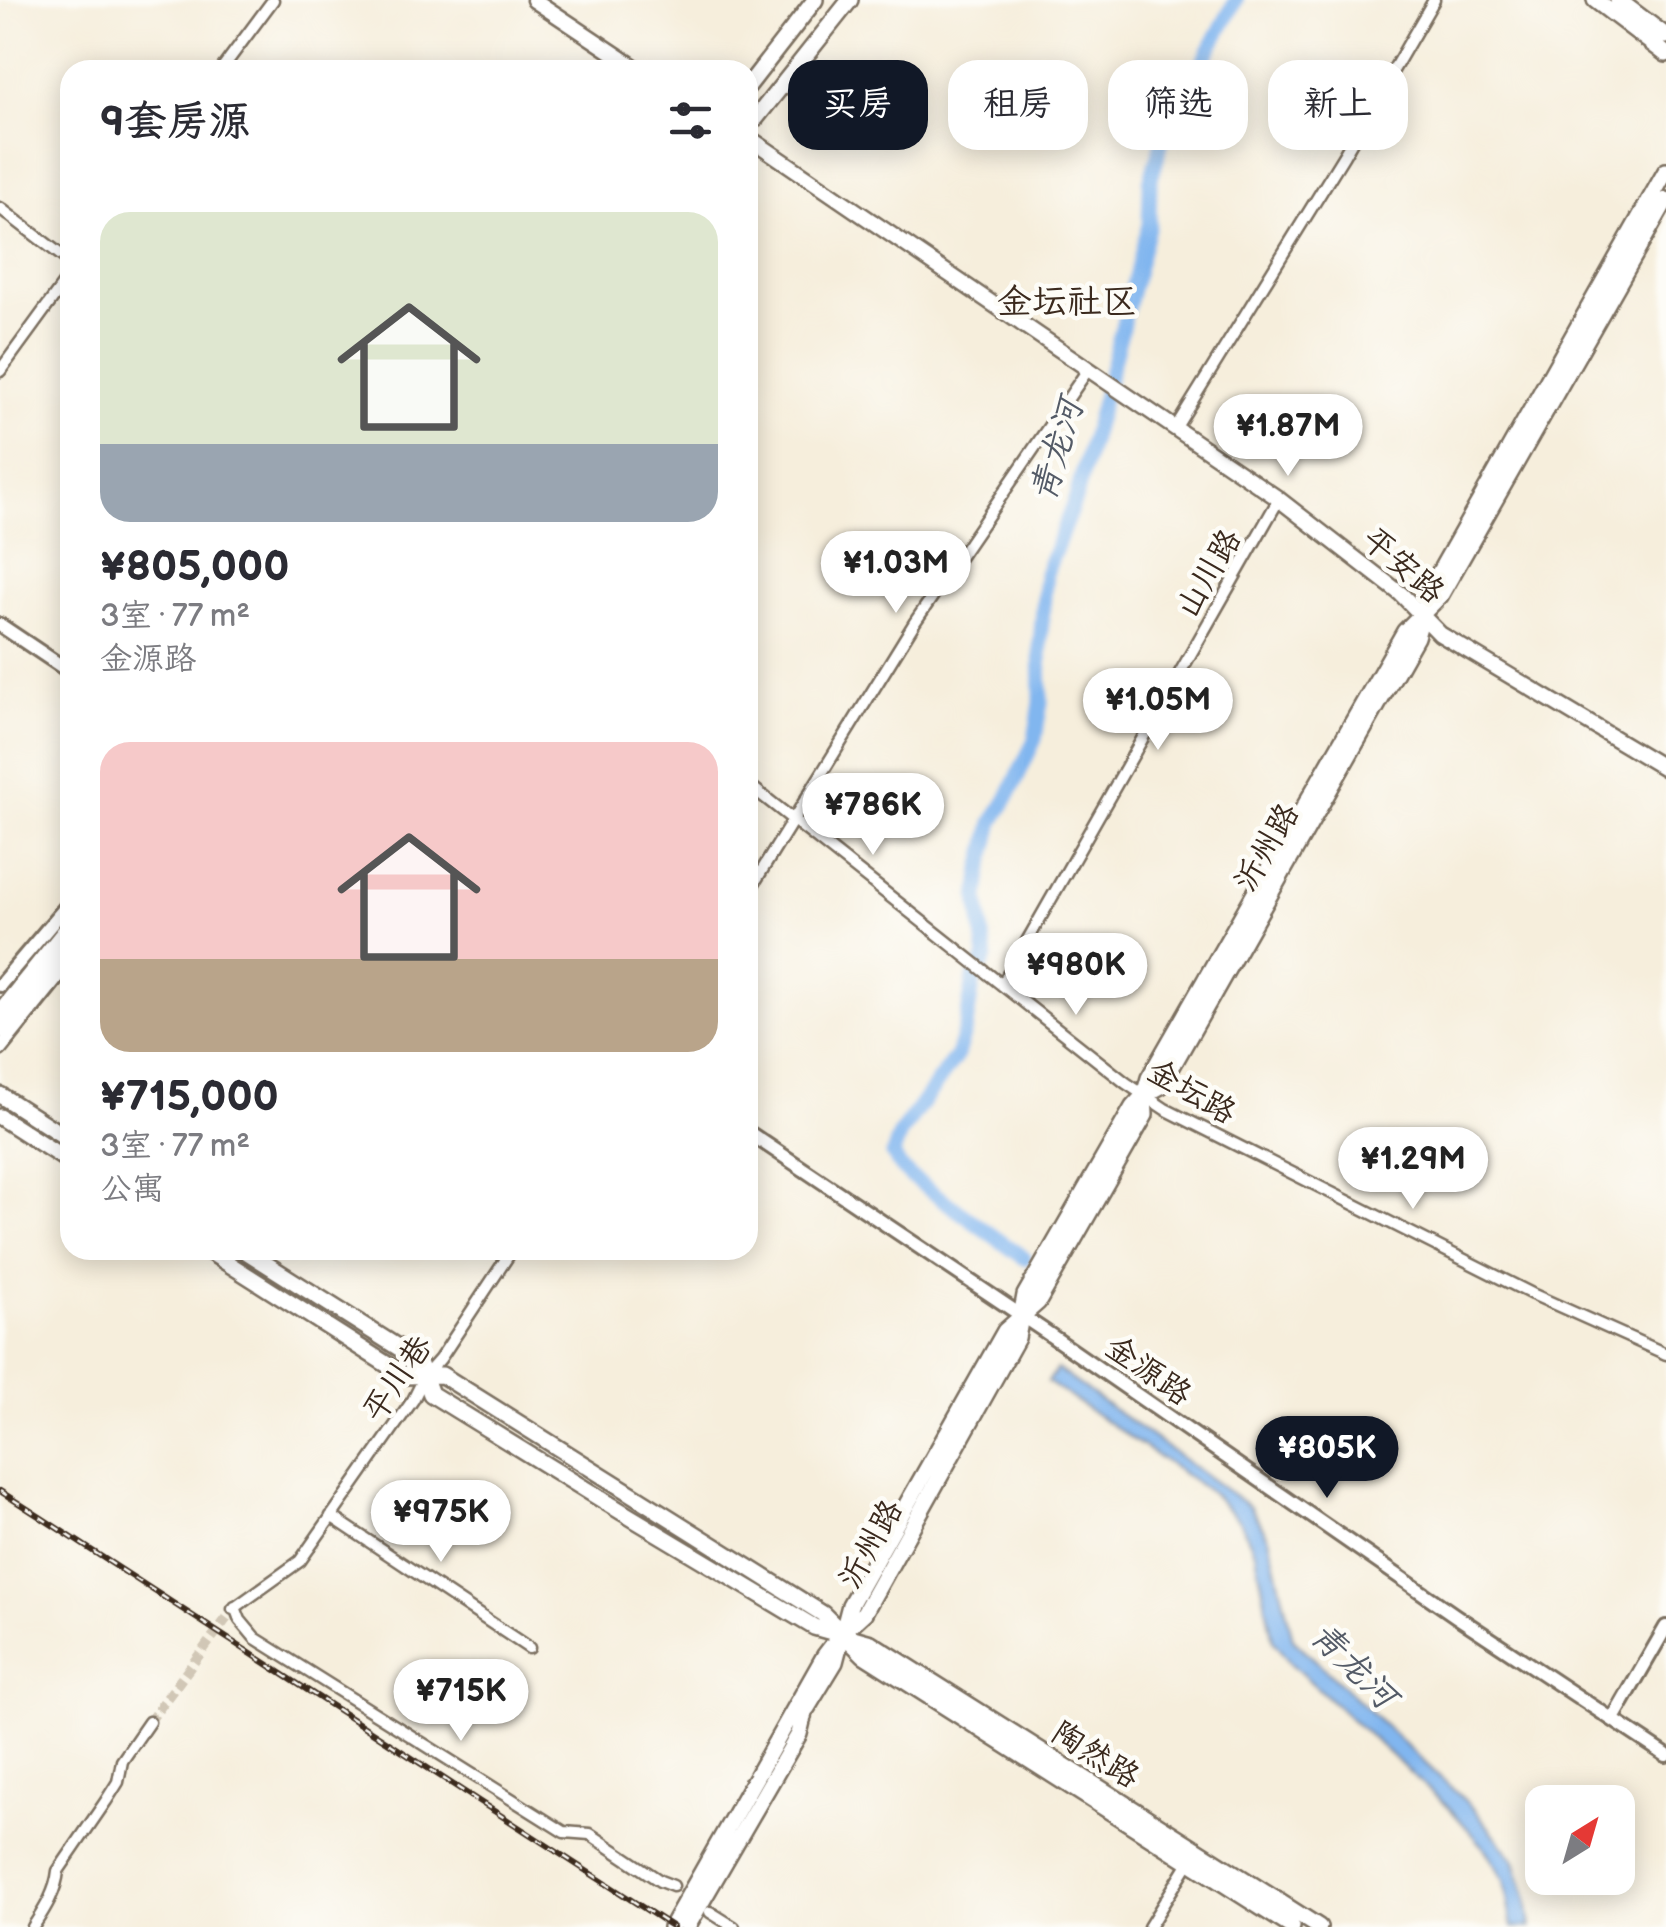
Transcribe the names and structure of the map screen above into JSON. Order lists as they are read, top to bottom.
{
  "streets": {
    "main road": ["平安路", "沂州路", "陶然路"],
    "street": [
      "山川路",
      "金坛路",
      "金源路",
      "平川巷"
    ]
  },
  "crossings": [
    ["平安路", "山川路"],
    ["平安路", "沂州路"],
    ["山川路", "金坛路"],
    ["沂州路", "金坛路"],
    ["沂州路", "金源路"],
    ["沂州路", "陶然路"],
    ["平川巷", "陶然路"]
  ],
  "districts": ["金坛社区"],
  "water": ["青龙河"],
  "north": "top right",
  "page": {
    "chip": [
      "买房",
      "租房",
      "筛选",
      "新上"
    ],
    "heading": "9套房源",
    "list": [
      {
        "name": "¥805,000",
        "note": "3室 · 77 m² · 金源路"
      },
      {
        "name": "¥715,000",
        "note": "3室 · 77 m² · 公寓"
      }
    ],
    "price": [
      "¥1.87M",
      "¥1.03M",
      "¥1.05M",
      "¥786K",
      "¥980K",
      "¥1.29M",
      "¥805K",
      "¥975K",
      "¥715K"
    ]
  }
}
